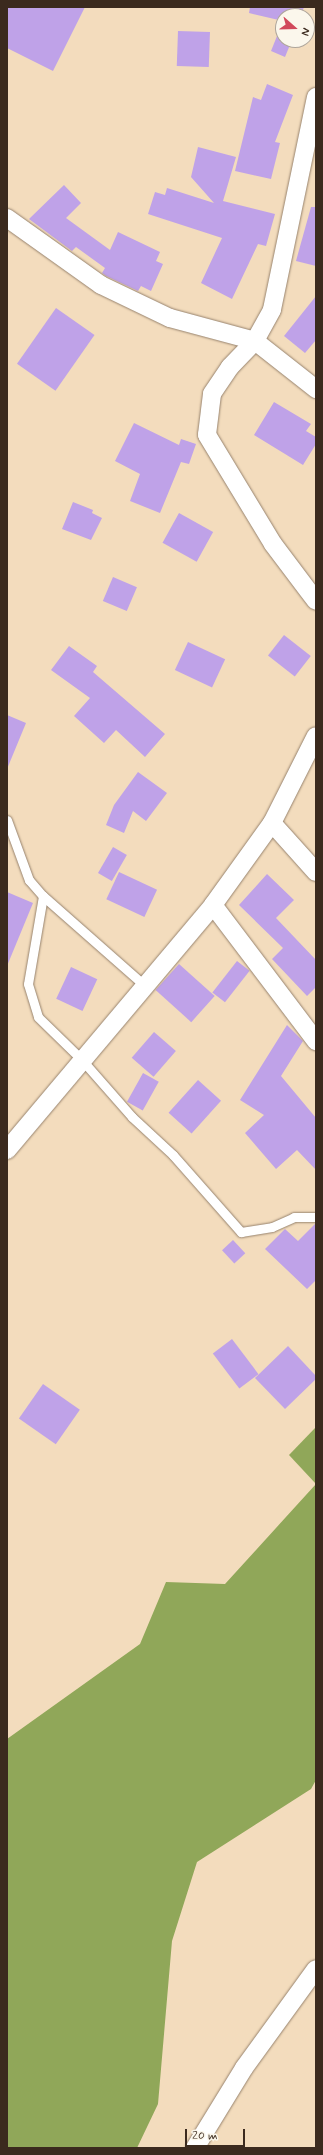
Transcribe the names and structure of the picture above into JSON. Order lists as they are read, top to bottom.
{
  "scale_bar": "20 m",
  "north": "right"
}
